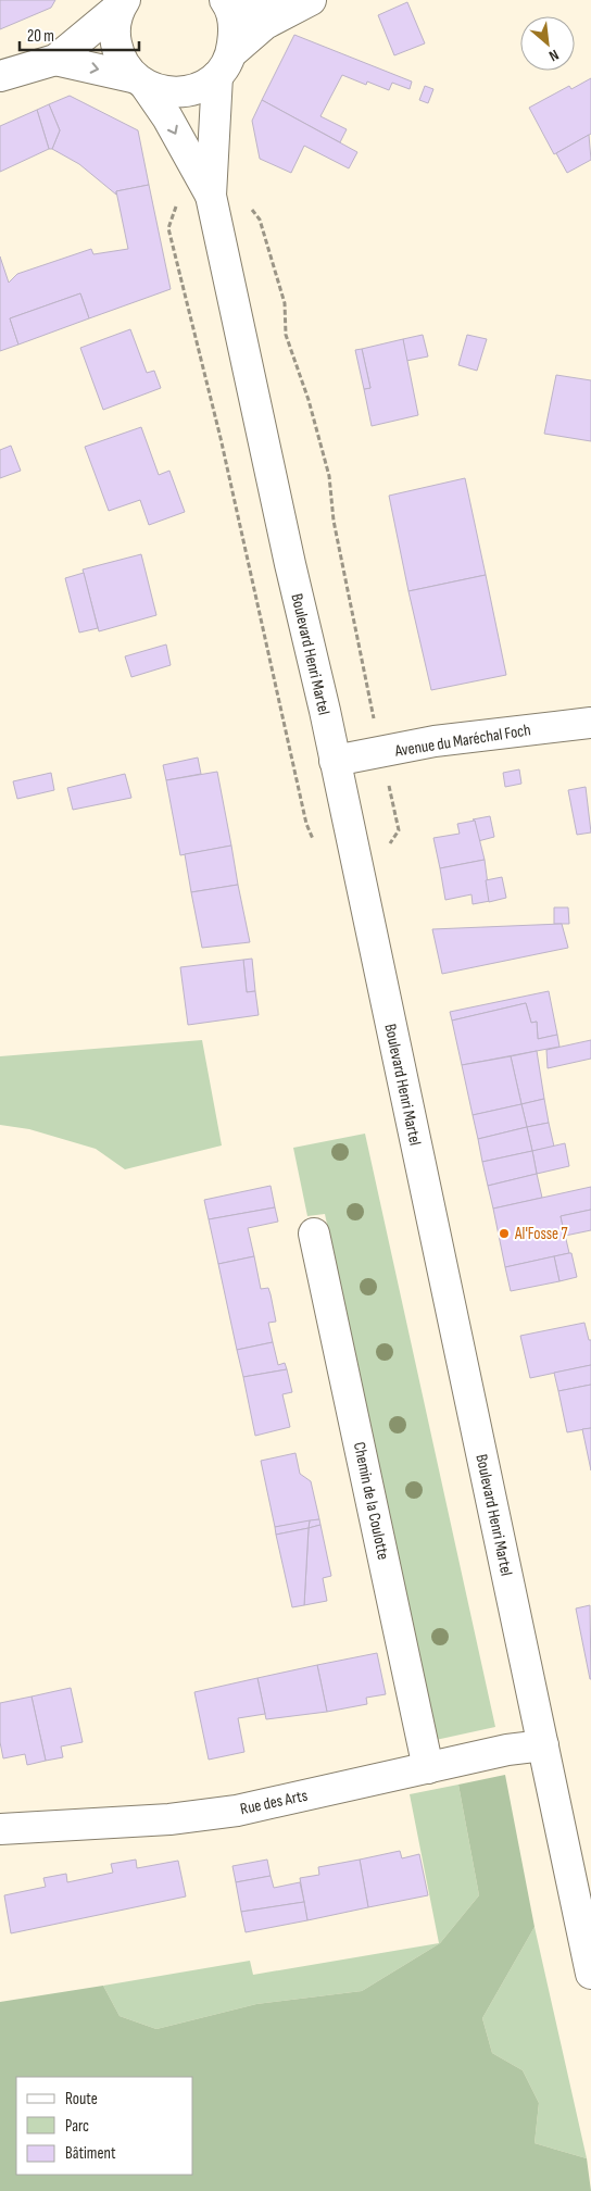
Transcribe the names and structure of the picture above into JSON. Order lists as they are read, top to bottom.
{
  "streets": {
    "main road": [
      "Boulevard Henri Martel",
      "Avenue du Maréchal Foch",
      "Chemin de la Coulotte",
      "Rue des Arts"
    ]
  },
  "crossings": [
    ["Boulevard Henri Martel", "Avenue du Maréchal Foch"],
    ["Boulevard Henri Martel", "Rue des Arts"],
    ["Chemin de la Coulotte", "Rue des Arts"]
  ],
  "places": ["Al'Fosse 7"],
  "legend": ["Route", "Parc", "Bâtiment"],
  "scale_bar": "20 m",
  "north": "bottom right"
}
